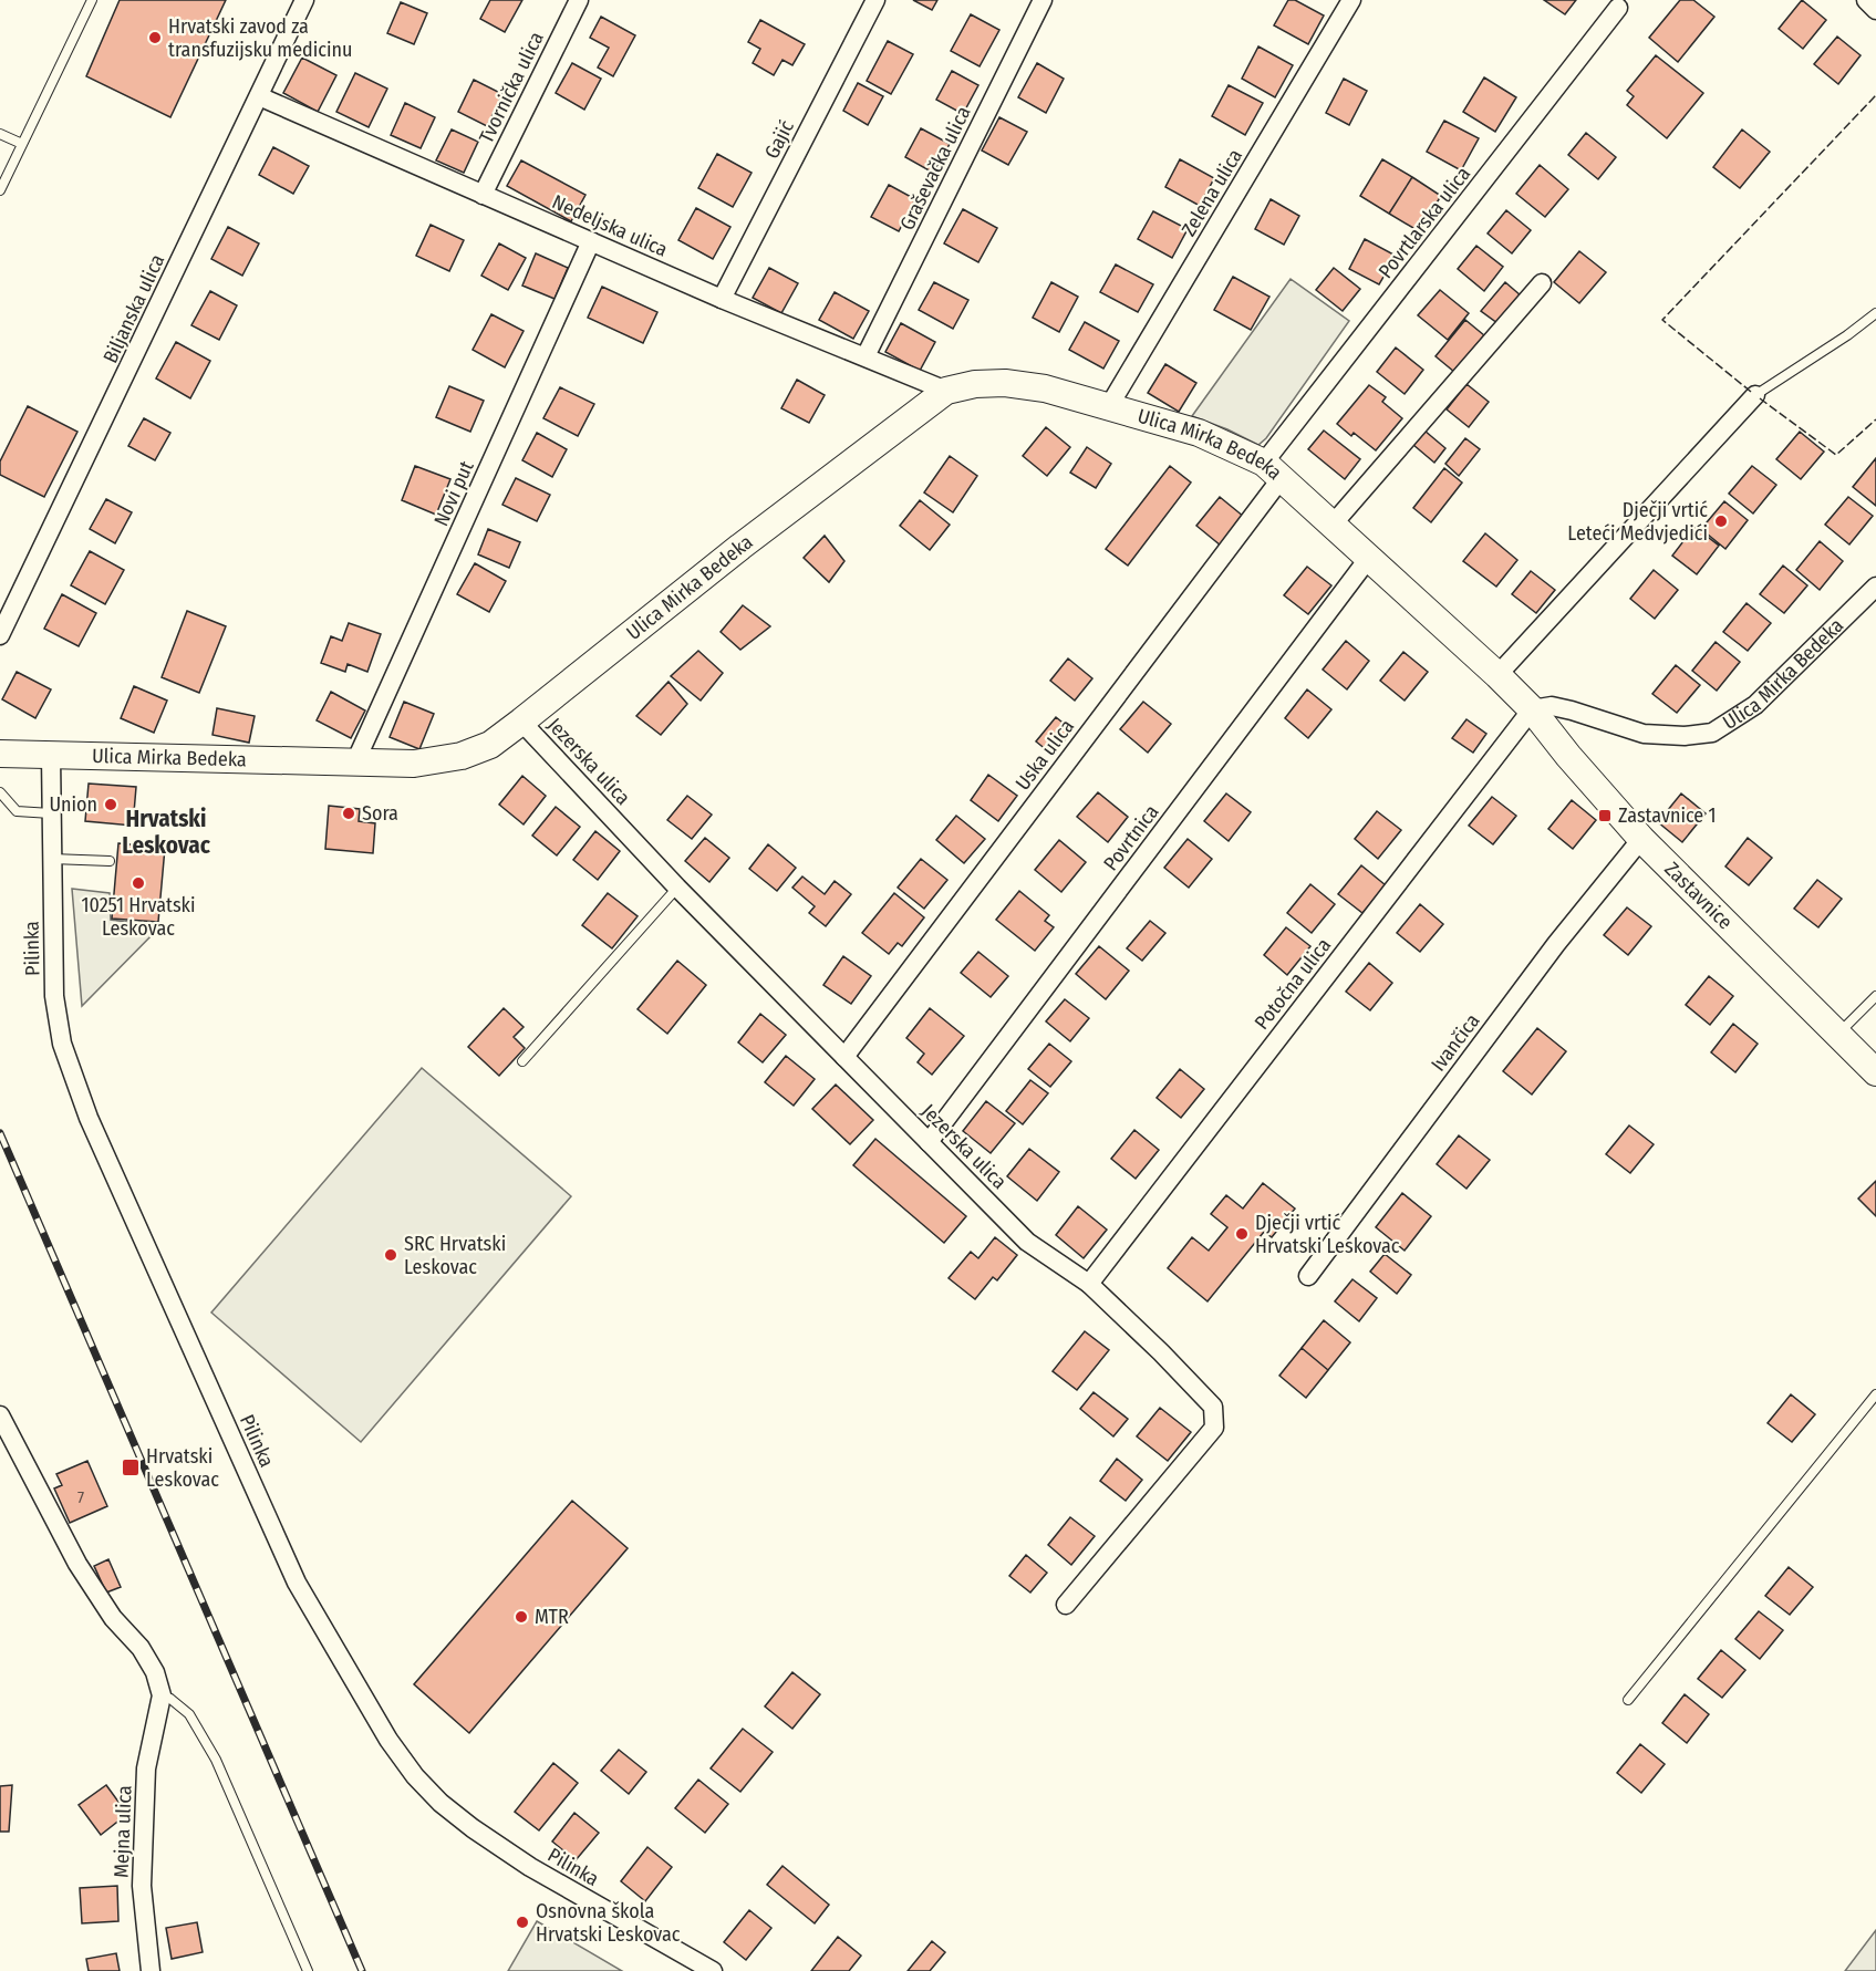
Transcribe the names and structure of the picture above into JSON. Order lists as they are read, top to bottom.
{
  "streets": {
    "main road": ["Ulica Mirka Bedeka", "Zastavnice"],
    "street": [
      "Tvornička ulica",
      "Gajić",
      "Graševačka ulica",
      "Zelena ulica",
      "Povrtlarska ulica",
      "Nedeljska ulica",
      "Biljanska ulica",
      "Novi put",
      "Uska ulica",
      "Jezerska ulica",
      "Povrtnica",
      "Pilinka",
      "Potočna ulica",
      "Ivančica",
      "Mejna ulica"
    ]
  },
  "crossings": [
    ["Tvornička ulica", "Nedeljska ulica"],
    ["Gajić", "Nedeljska ulica"],
    ["Graševačka ulica", "Nedeljska ulica"],
    ["Zelena ulica", "Ulica Mirka Bedeka"],
    ["Povrtlarska ulica", "Ulica Mirka Bedeka"],
    ["Povrtlarska ulica", "Uska ulica"],
    ["Nedeljska ulica", "Biljanska ulica"],
    ["Nedeljska ulica", "Ulica Mirka Bedeka"],
    ["Nedeljska ulica", "Novi put"],
    ["Ulica Mirka Bedeka", "Novi put"],
    ["Ulica Mirka Bedeka", "Uska ulica"],
    ["Ulica Mirka Bedeka", "Jezerska ulica"],
    ["Ulica Mirka Bedeka", "Povrtnica"],
    ["Ulica Mirka Bedeka", "Zastavnice"],
    ["Ulica Mirka Bedeka", "Pilinka"],
    ["Ulica Mirka Bedeka", "Potočna ulica"],
    ["Uska ulica", "Jezerska ulica"],
    ["Jezerska ulica", "Povrtnica"],
    ["Jezerska ulica", "Potočna ulica"],
    ["Zastavnice", "Potočna ulica"],
    ["Zastavnice", "Ivančica"]
  ],
  "districts": ["Hrvatski Leskovac"],
  "places": {
    "other": [
      "Hrvatski zavod za transfuzijsku medicinu",
      "Dječji vrtić Leteći Medvjedići",
      "Union",
      "Sora",
      "10251 Hrvatski Leskovac",
      "Dječji vrtić Hrvatski Leskovac",
      "SRC Hrvatski Leskovac",
      "MTR",
      "Osnovna škola Hrvatski Leskovac"
    ],
    "transit": ["Zastavnice 1", "Hrvatski Leskovac"]
  },
  "house_numbers": ["7"]
}
